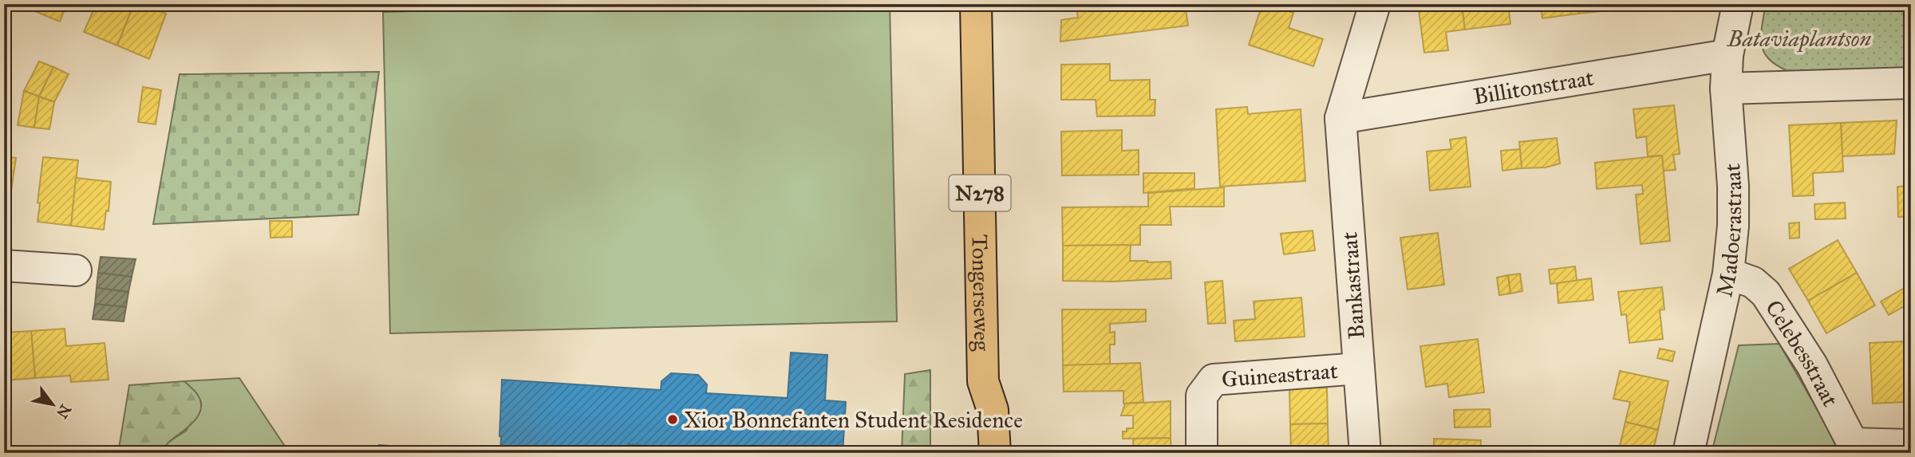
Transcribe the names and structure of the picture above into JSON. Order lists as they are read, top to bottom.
{
  "streets": {
    "main road": ["N278", "Tongerseweg"],
    "street": [
      "Billitonstraat",
      "Madoerastraat",
      "Bankastraat",
      "Celebesstraat",
      "Guineastraat"
    ]
  },
  "crossings": [
    ["Billitonstraat", "Madoerastraat"],
    ["Billitonstraat", "Bankastraat"],
    ["Madoerastraat", "Celebesstraat"],
    ["Bankastraat", "Guineastraat"]
  ],
  "parks": ["Bataviaplantson"],
  "places": ["Xior Bonnefanten Student Residence"],
  "north": "bottom right"
}
